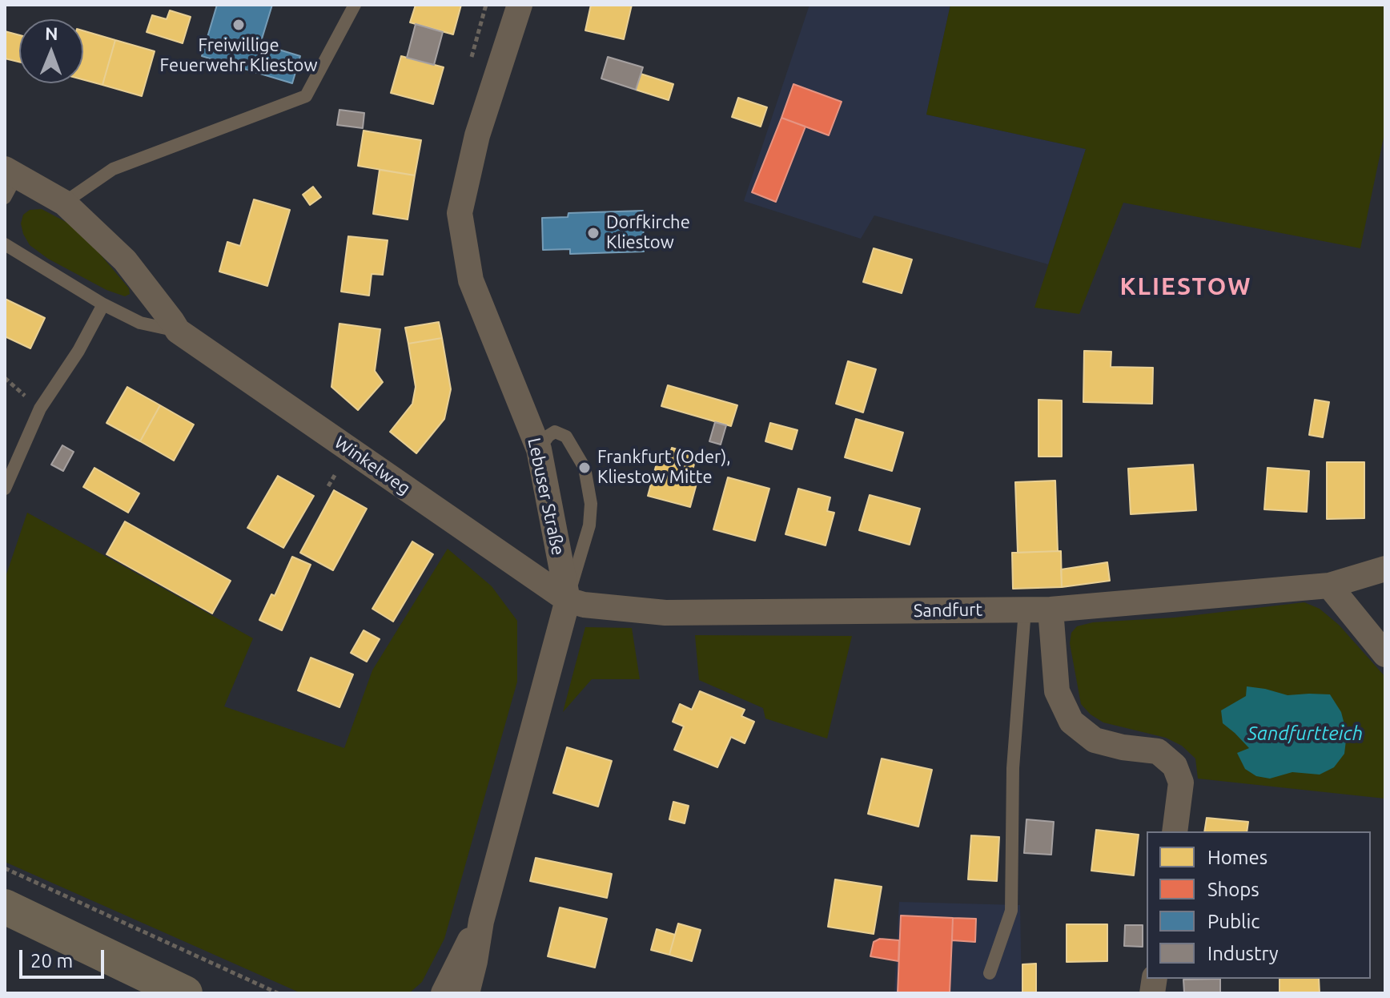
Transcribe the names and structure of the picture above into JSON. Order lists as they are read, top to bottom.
{
  "streets": {
    "street": ["Winkelweg", "Lebuser Straße", "Sandfurt"]
  },
  "crossings": [
    ["Winkelweg", "Lebuser Straße"],
    ["Winkelweg", "Sandfurt"],
    ["Lebuser Straße", "Sandfurt"]
  ],
  "districts": ["KLIESTOW"],
  "water": ["Sandfurtteich"],
  "places": ["Freiwillige Feuerwehr Kliestow", "Dorfkirche Kliestow", "Frankfurt (Oder), Kliestow Mitte"],
  "legend": [
    "Homes",
    "Shops",
    "Public",
    "Industry"
  ],
  "scale_bar": "20 m",
  "north": "top"
}
